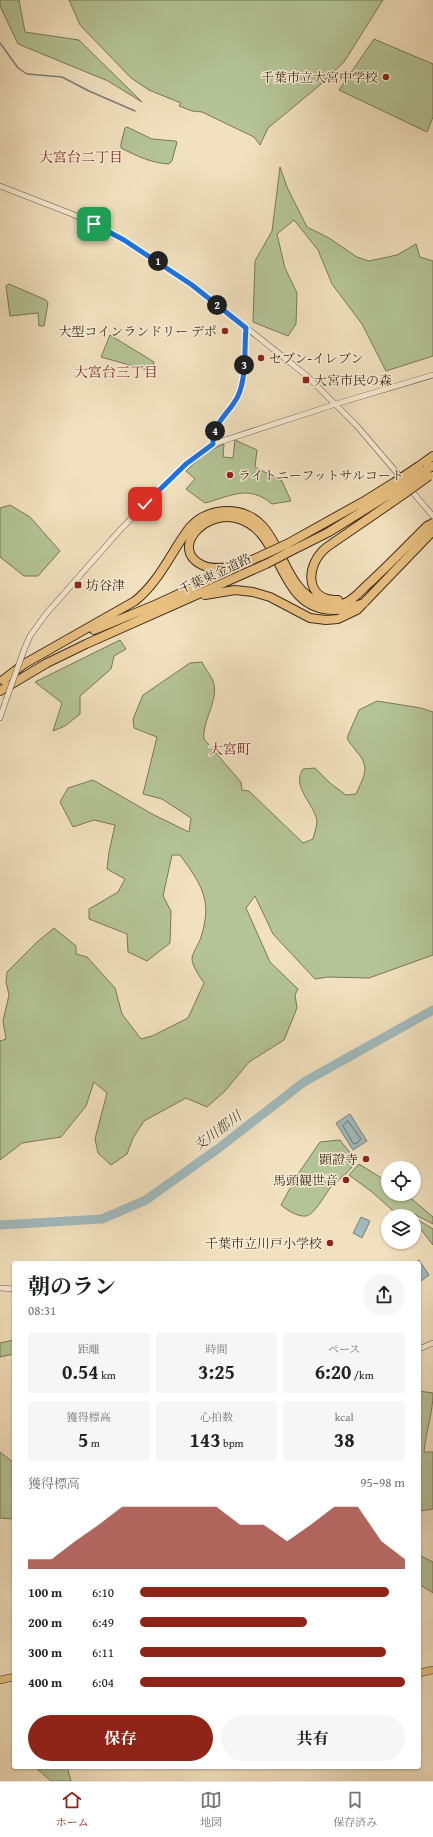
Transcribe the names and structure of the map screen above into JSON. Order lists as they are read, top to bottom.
{
  "streets": {
    "highway": ["千葉東金道路"]
  },
  "districts": ["大宮台二丁目", "大宮台三丁目", "大宮町"],
  "water": ["支川都川"],
  "places": {
    "other": [
      "千葉市立大宮中学校",
      "大型コインランドリー デポ",
      "セブン-イレブン",
      "ライトニーフットサルコート",
      "顕證寺",
      "馬頭観世音",
      "千葉市立川戸小学校"
    ],
    "transit": ["大宮市民の森", "坊谷津"]
  },
  "page": {
    "pins": [
      "1",
      "2",
      "3",
      "4"
    ],
    "heading": ["朝のラン", "08:31"],
    "stats": [
      ["距離", "0.54 km"],
      ["時間", "3:25"],
      ["ペース", "6:20 /km"],
      ["獲得標高", "5 m"],
      ["心拍数", "143 bpm"],
      ["kcal", "38"]
    ],
    "chart": ["獲得標高", "95–98 m"],
    "list": [
      {
        "name": "100 m",
        "note": "6:10"
      },
      {
        "name": "200 m",
        "note": "6:49"
      },
      {
        "name": "300 m",
        "note": "6:11"
      },
      {
        "name": "400 m",
        "note": "6:04"
      }
    ],
    "buttons": ["保存", "共有"],
    "tabs": ["ホーム", "地図", "保存済み"]
  }
}
